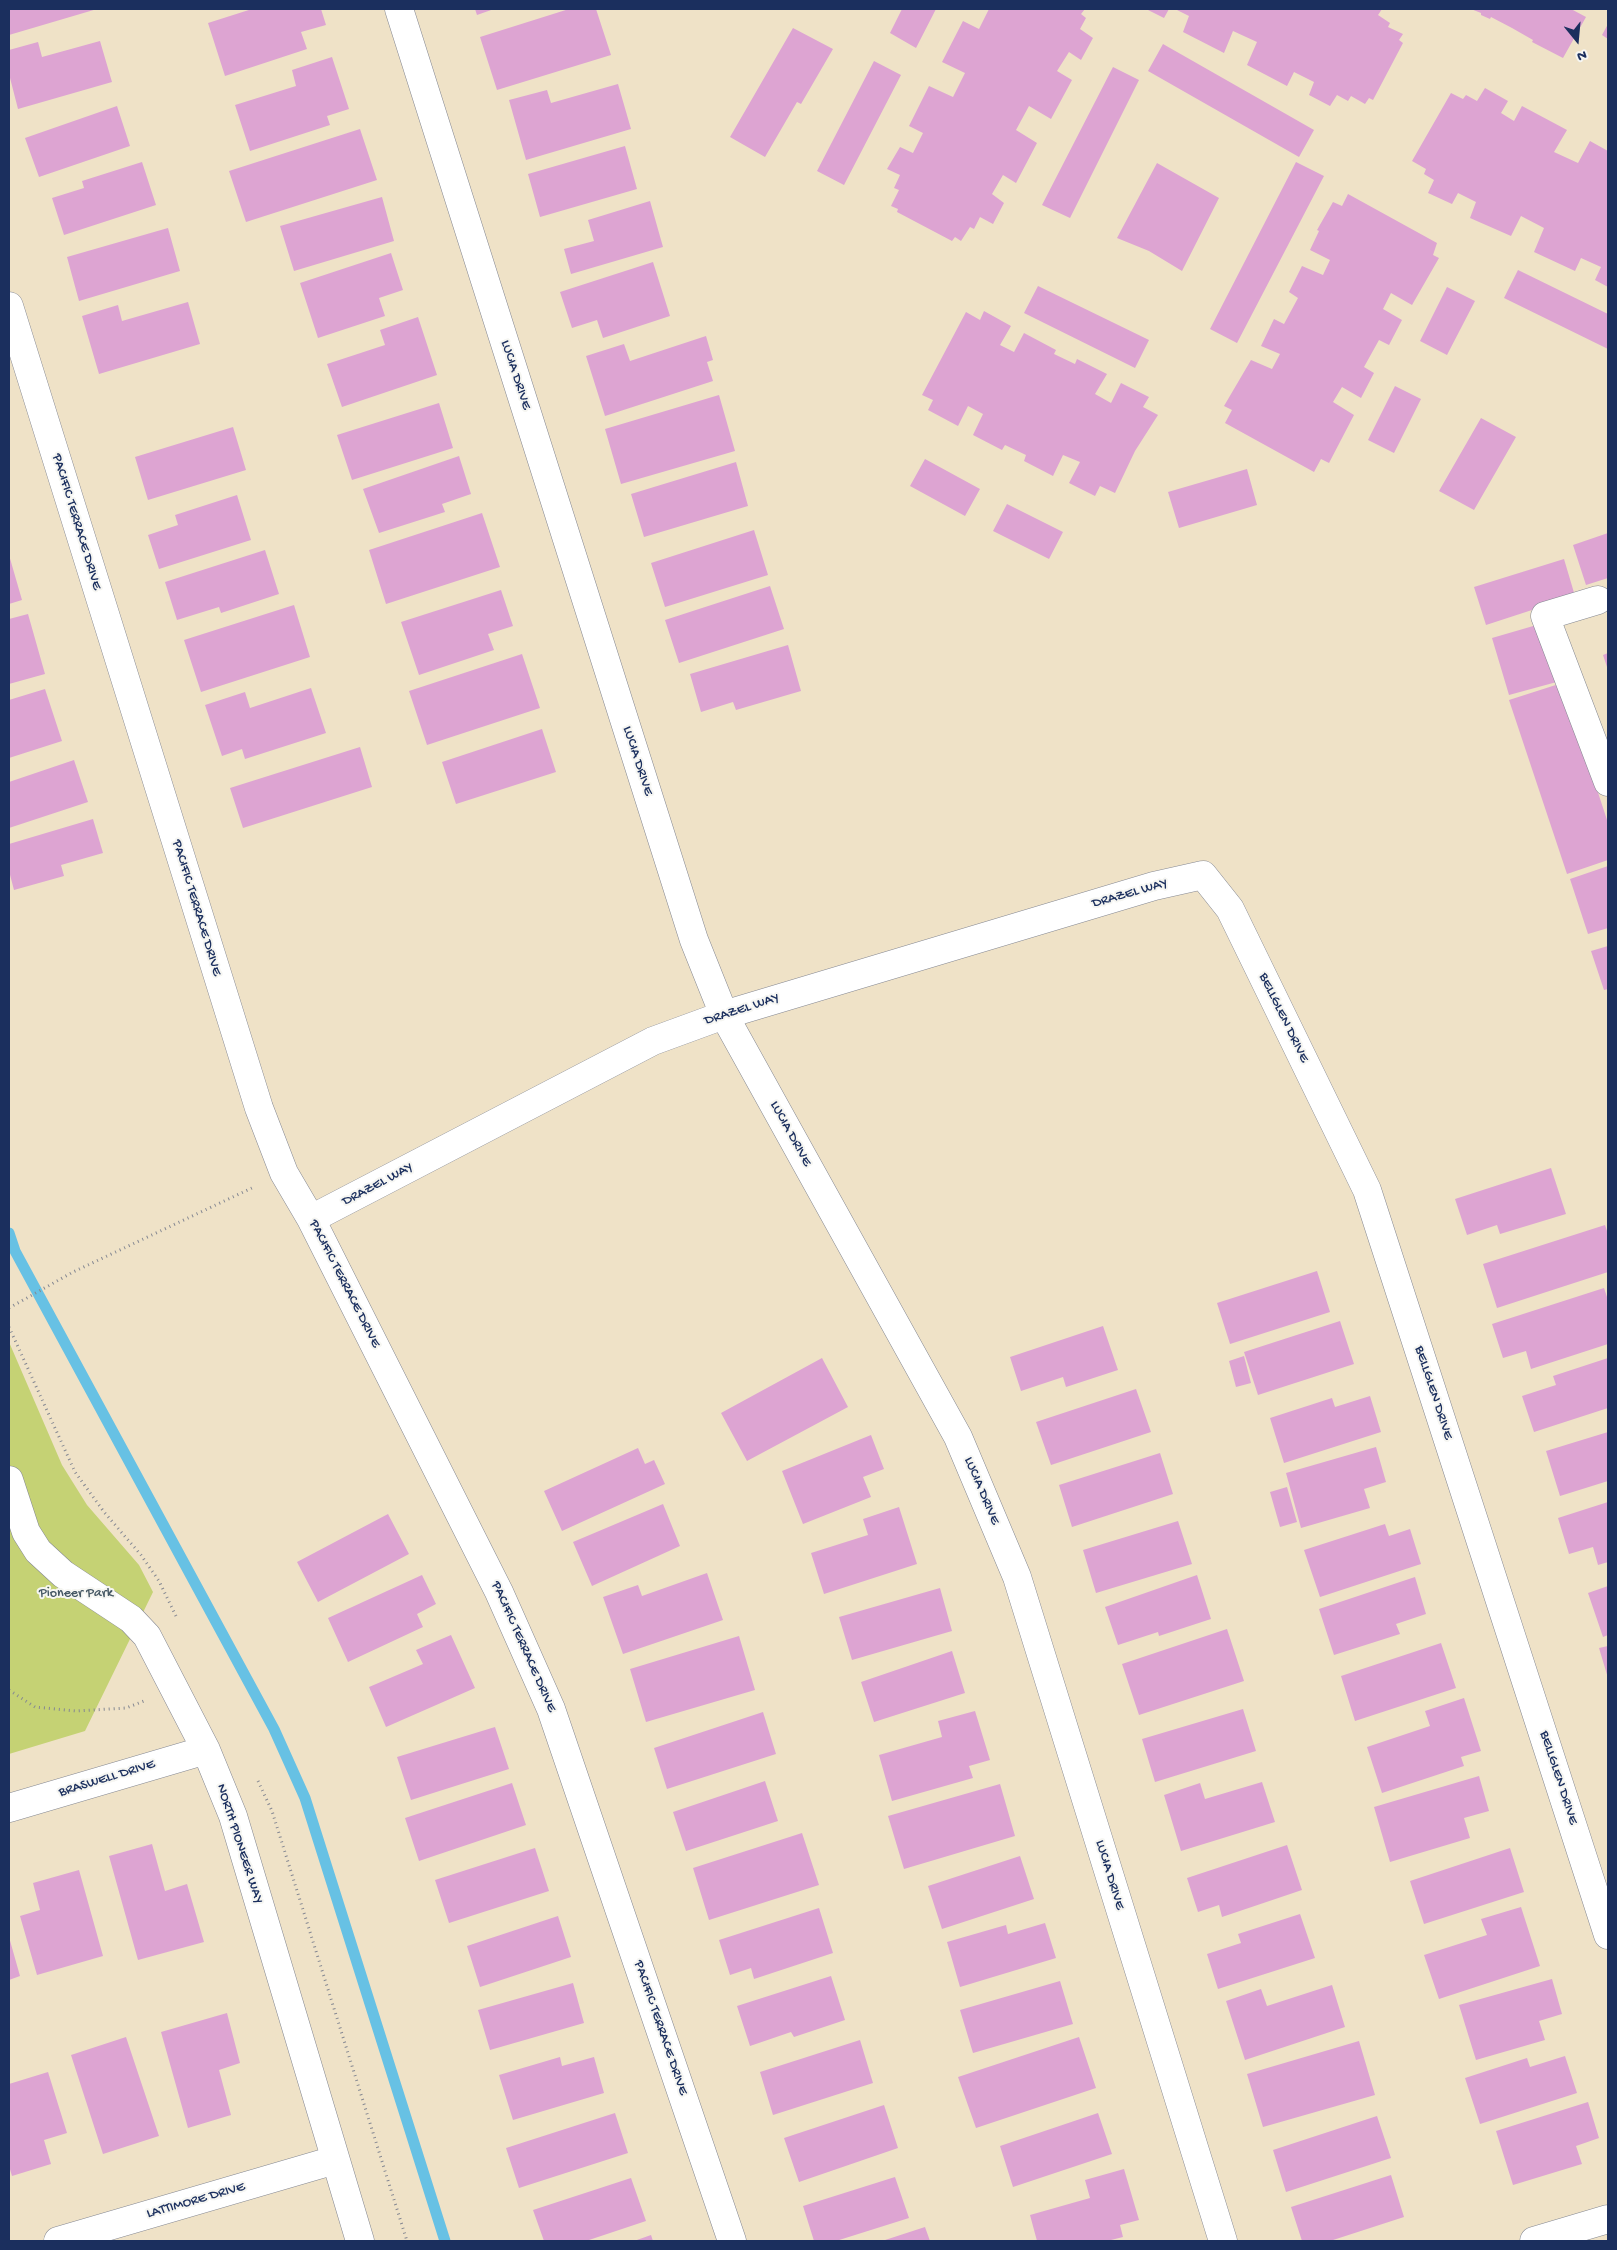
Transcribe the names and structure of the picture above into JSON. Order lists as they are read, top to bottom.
{
  "streets": {
    "street": [
      "LUCIA DRIVE",
      "PACIFIC TERRACE DRIVE",
      "DRAZEL WAY",
      "BELLGLEN DRIVE",
      "BRASWELL DRIVE",
      "NORTH PIONEER WAY",
      "LATTIMORE DRIVE"
    ]
  },
  "crossings": [
    ["LUCIA DRIVE", "DRAZEL WAY"],
    ["PACIFIC TERRACE DRIVE", "DRAZEL WAY"],
    ["DRAZEL WAY", "BELLGLEN DRIVE"],
    ["BRASWELL DRIVE", "NORTH PIONEER WAY"],
    ["NORTH PIONEER WAY", "LATTIMORE DRIVE"]
  ],
  "parks": ["Pioneer Park"],
  "north": "bottom"
}
